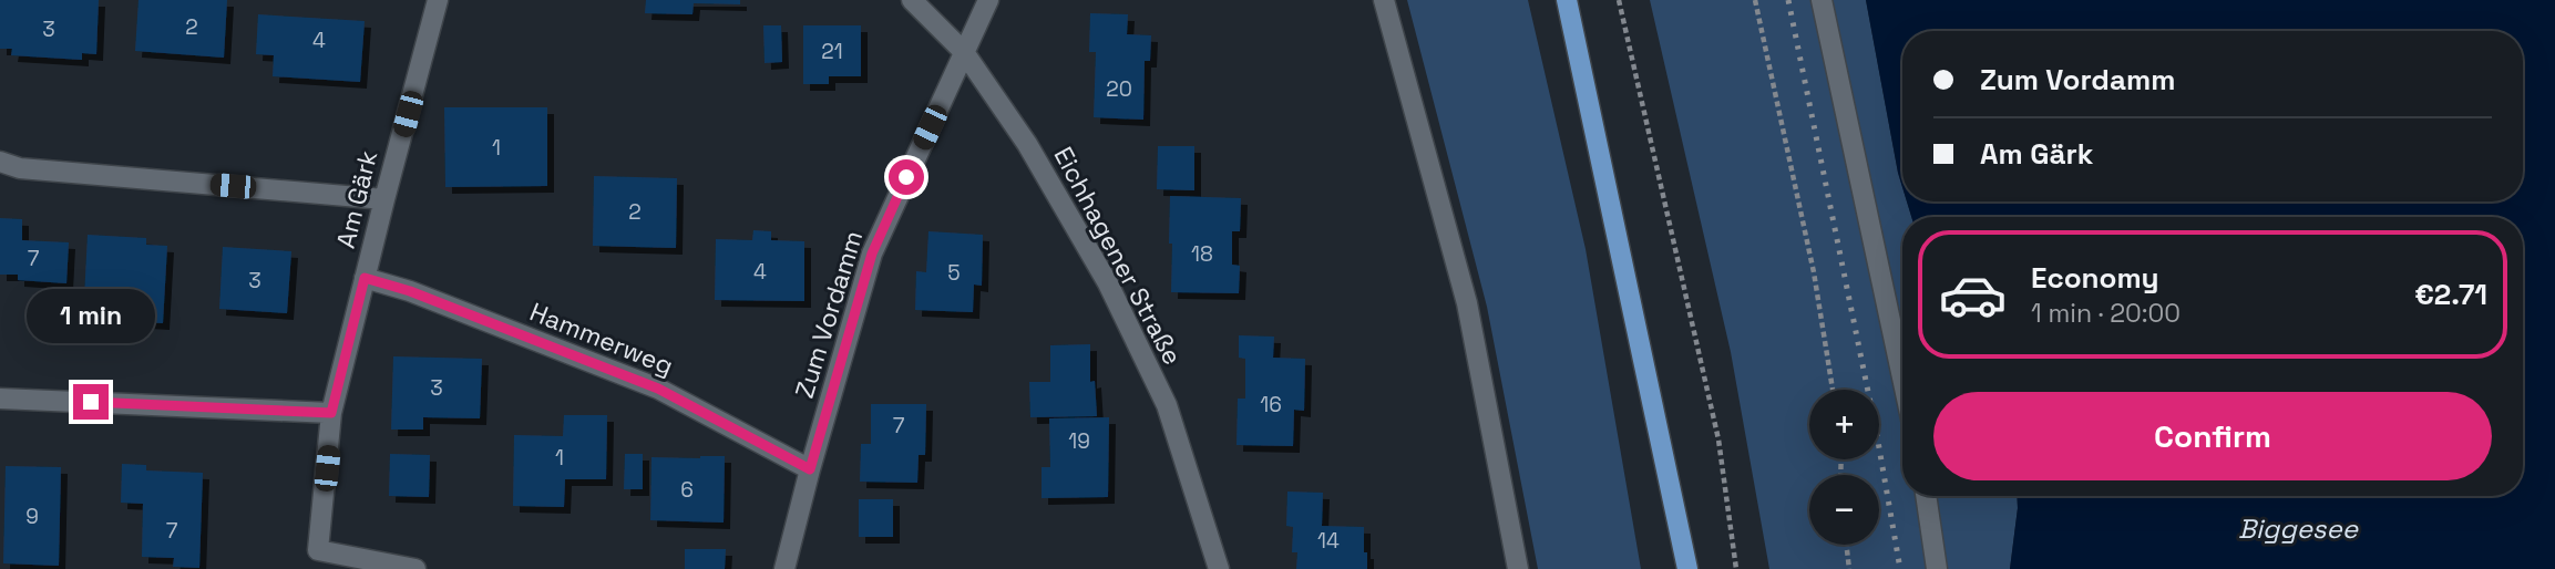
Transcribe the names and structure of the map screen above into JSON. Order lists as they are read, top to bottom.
{
  "streets": {
    "street": [
      "Am Gärk",
      "Eichhagener Straße",
      "Zum Vordamm",
      "Hammerweg"
    ]
  },
  "crossings": [
    ["Am Gärk", "Hammerweg"],
    ["Eichhagener Straße", "Zum Vordamm"],
    ["Zum Vordamm", "Hammerweg"]
  ],
  "water": ["Biggesee"],
  "house_numbers": [
    "2",
    "3",
    "4",
    "21",
    "20",
    "1",
    "2",
    "18",
    "7",
    "4",
    "5",
    "3",
    "3",
    "16",
    "7",
    "19",
    "1",
    "6",
    "9",
    "7",
    "14"
  ],
  "page": {
    "banner": ["Zum Vordamm", "Am Gärk"],
    "list": [
      {
        "name": "Economy",
        "note": "1 min · 20:00",
        "value": "€2.71"
      }
    ],
    "bubble": "1 min",
    "buttons": "Confirm",
    "map_buttons": ["+", "−"]
  }
}
